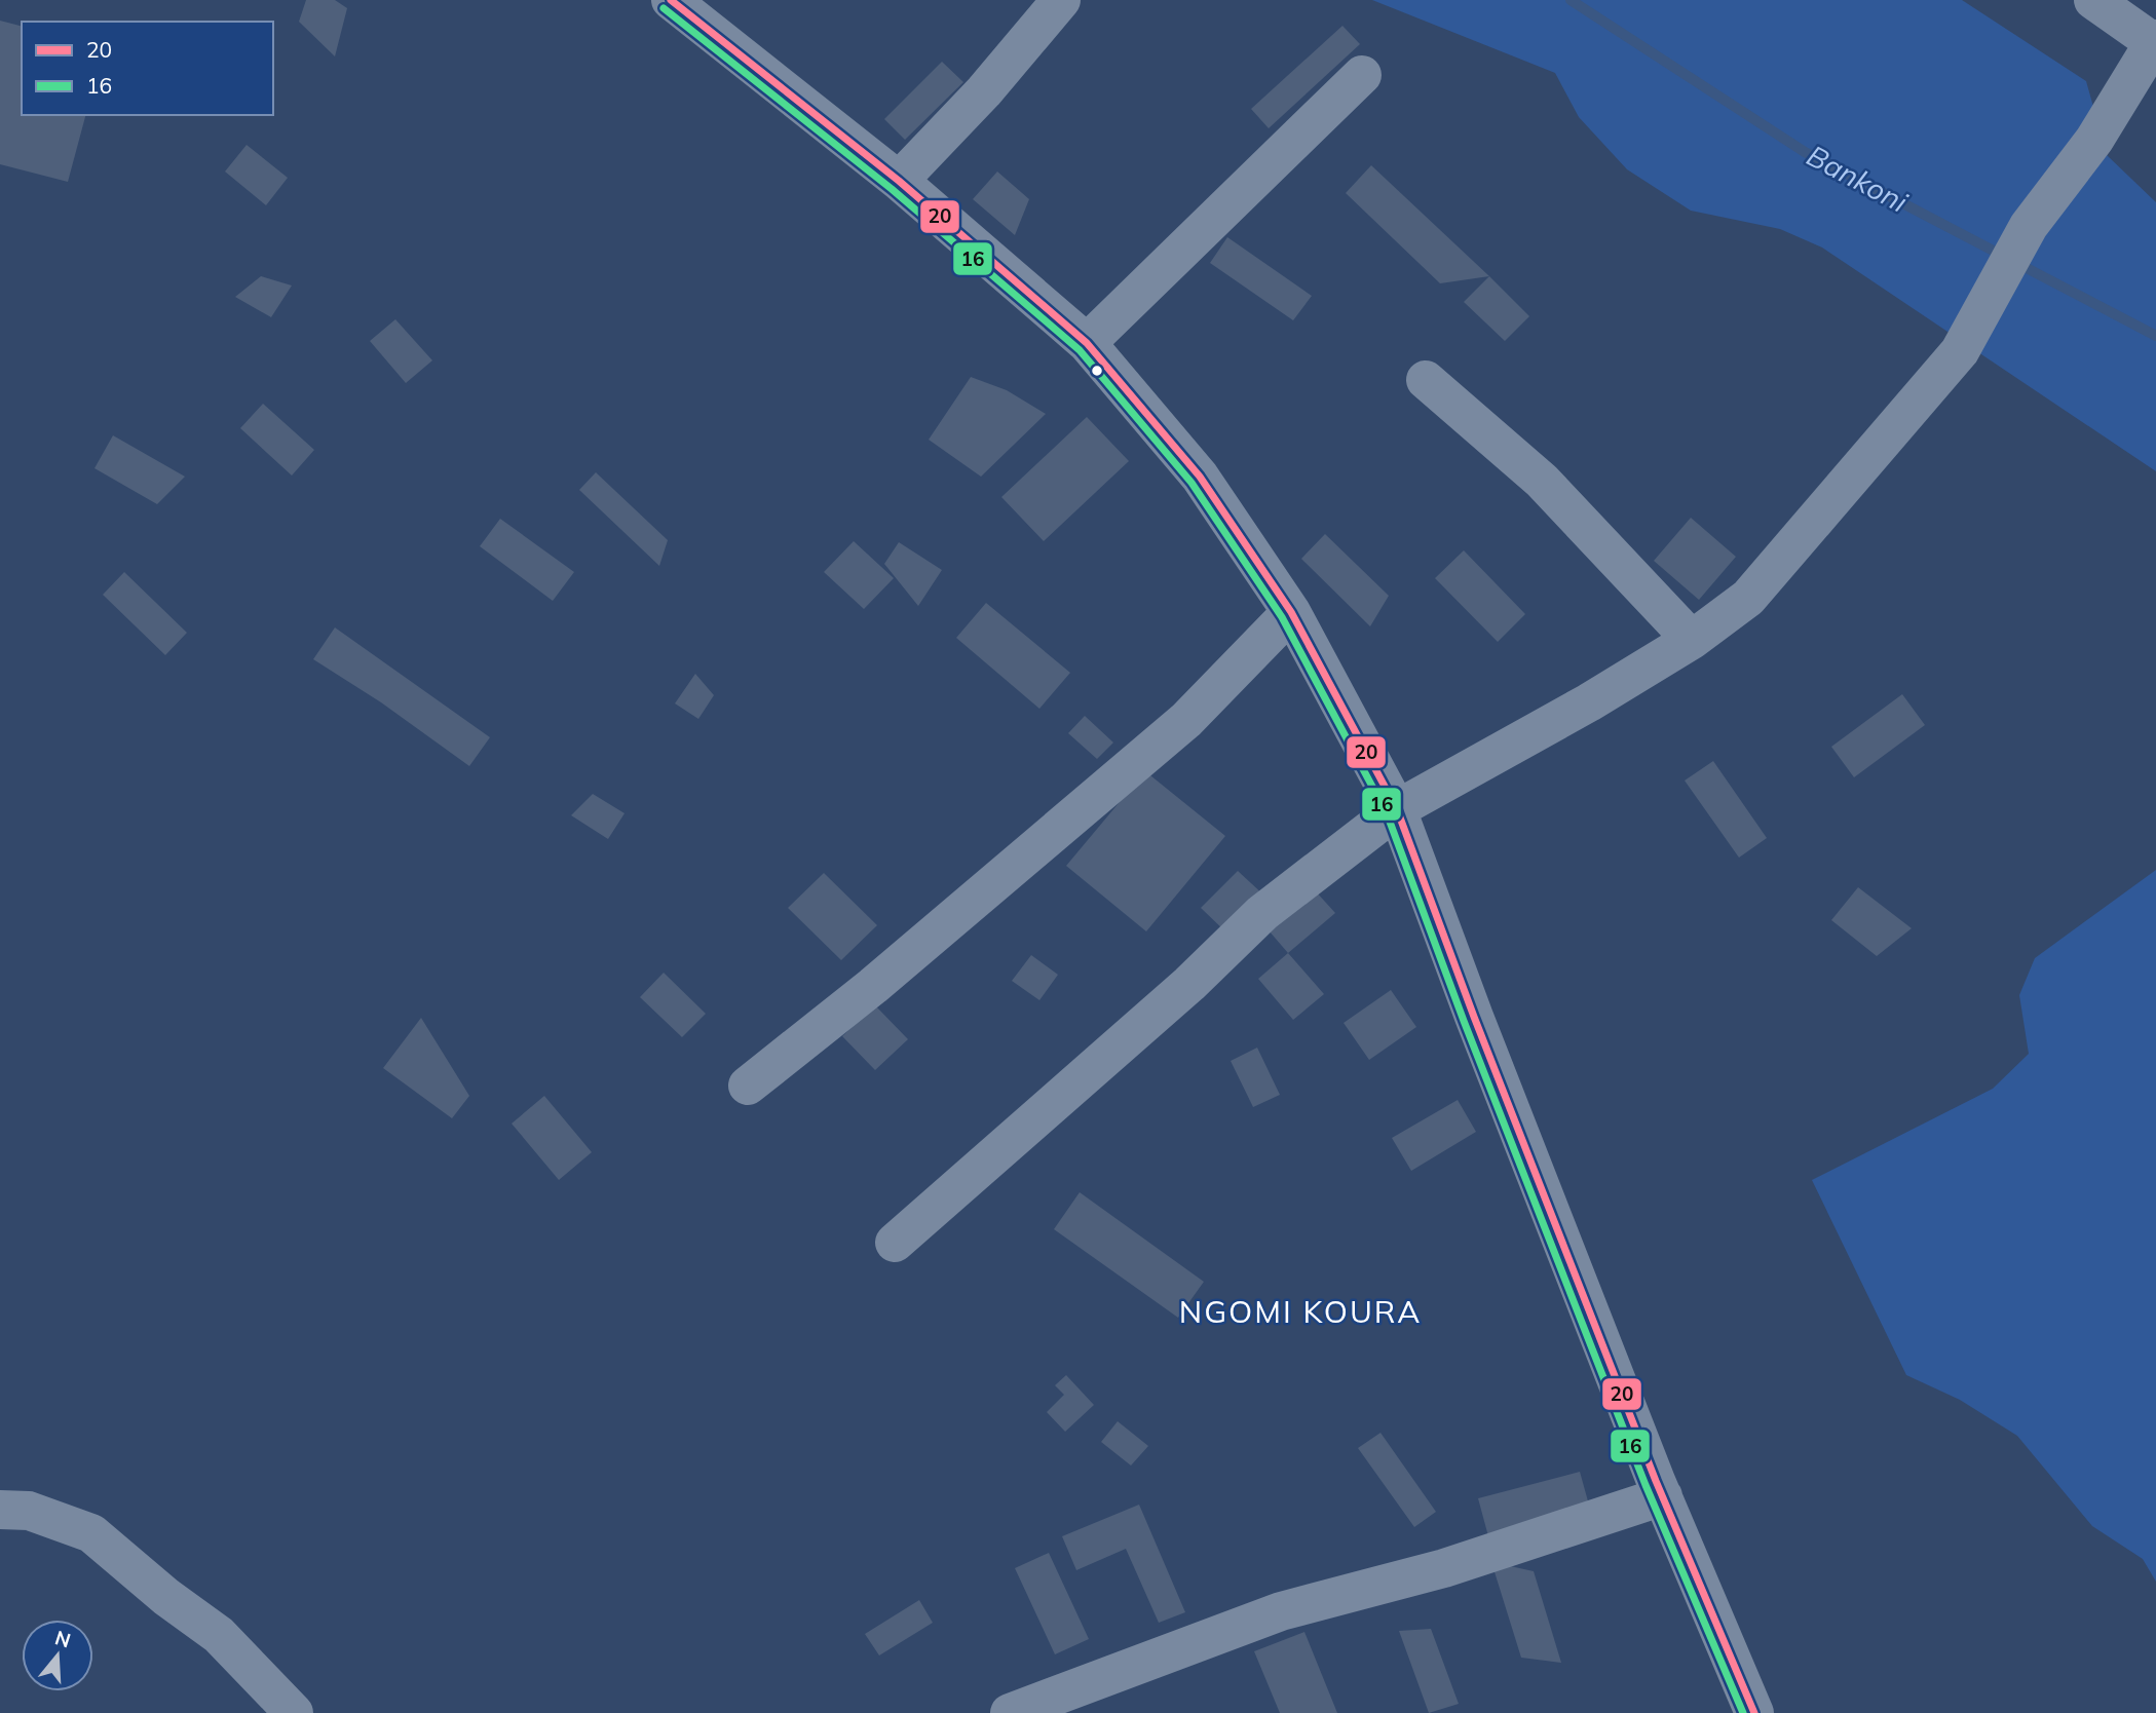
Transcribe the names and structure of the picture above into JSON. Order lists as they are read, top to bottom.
{
  "districts": ["NGOMI KOURA"],
  "water": ["Bankoni"],
  "lines": ["transit line 20", "transit line 16"],
  "legend": ["20", "16"],
  "north": "top"
}
